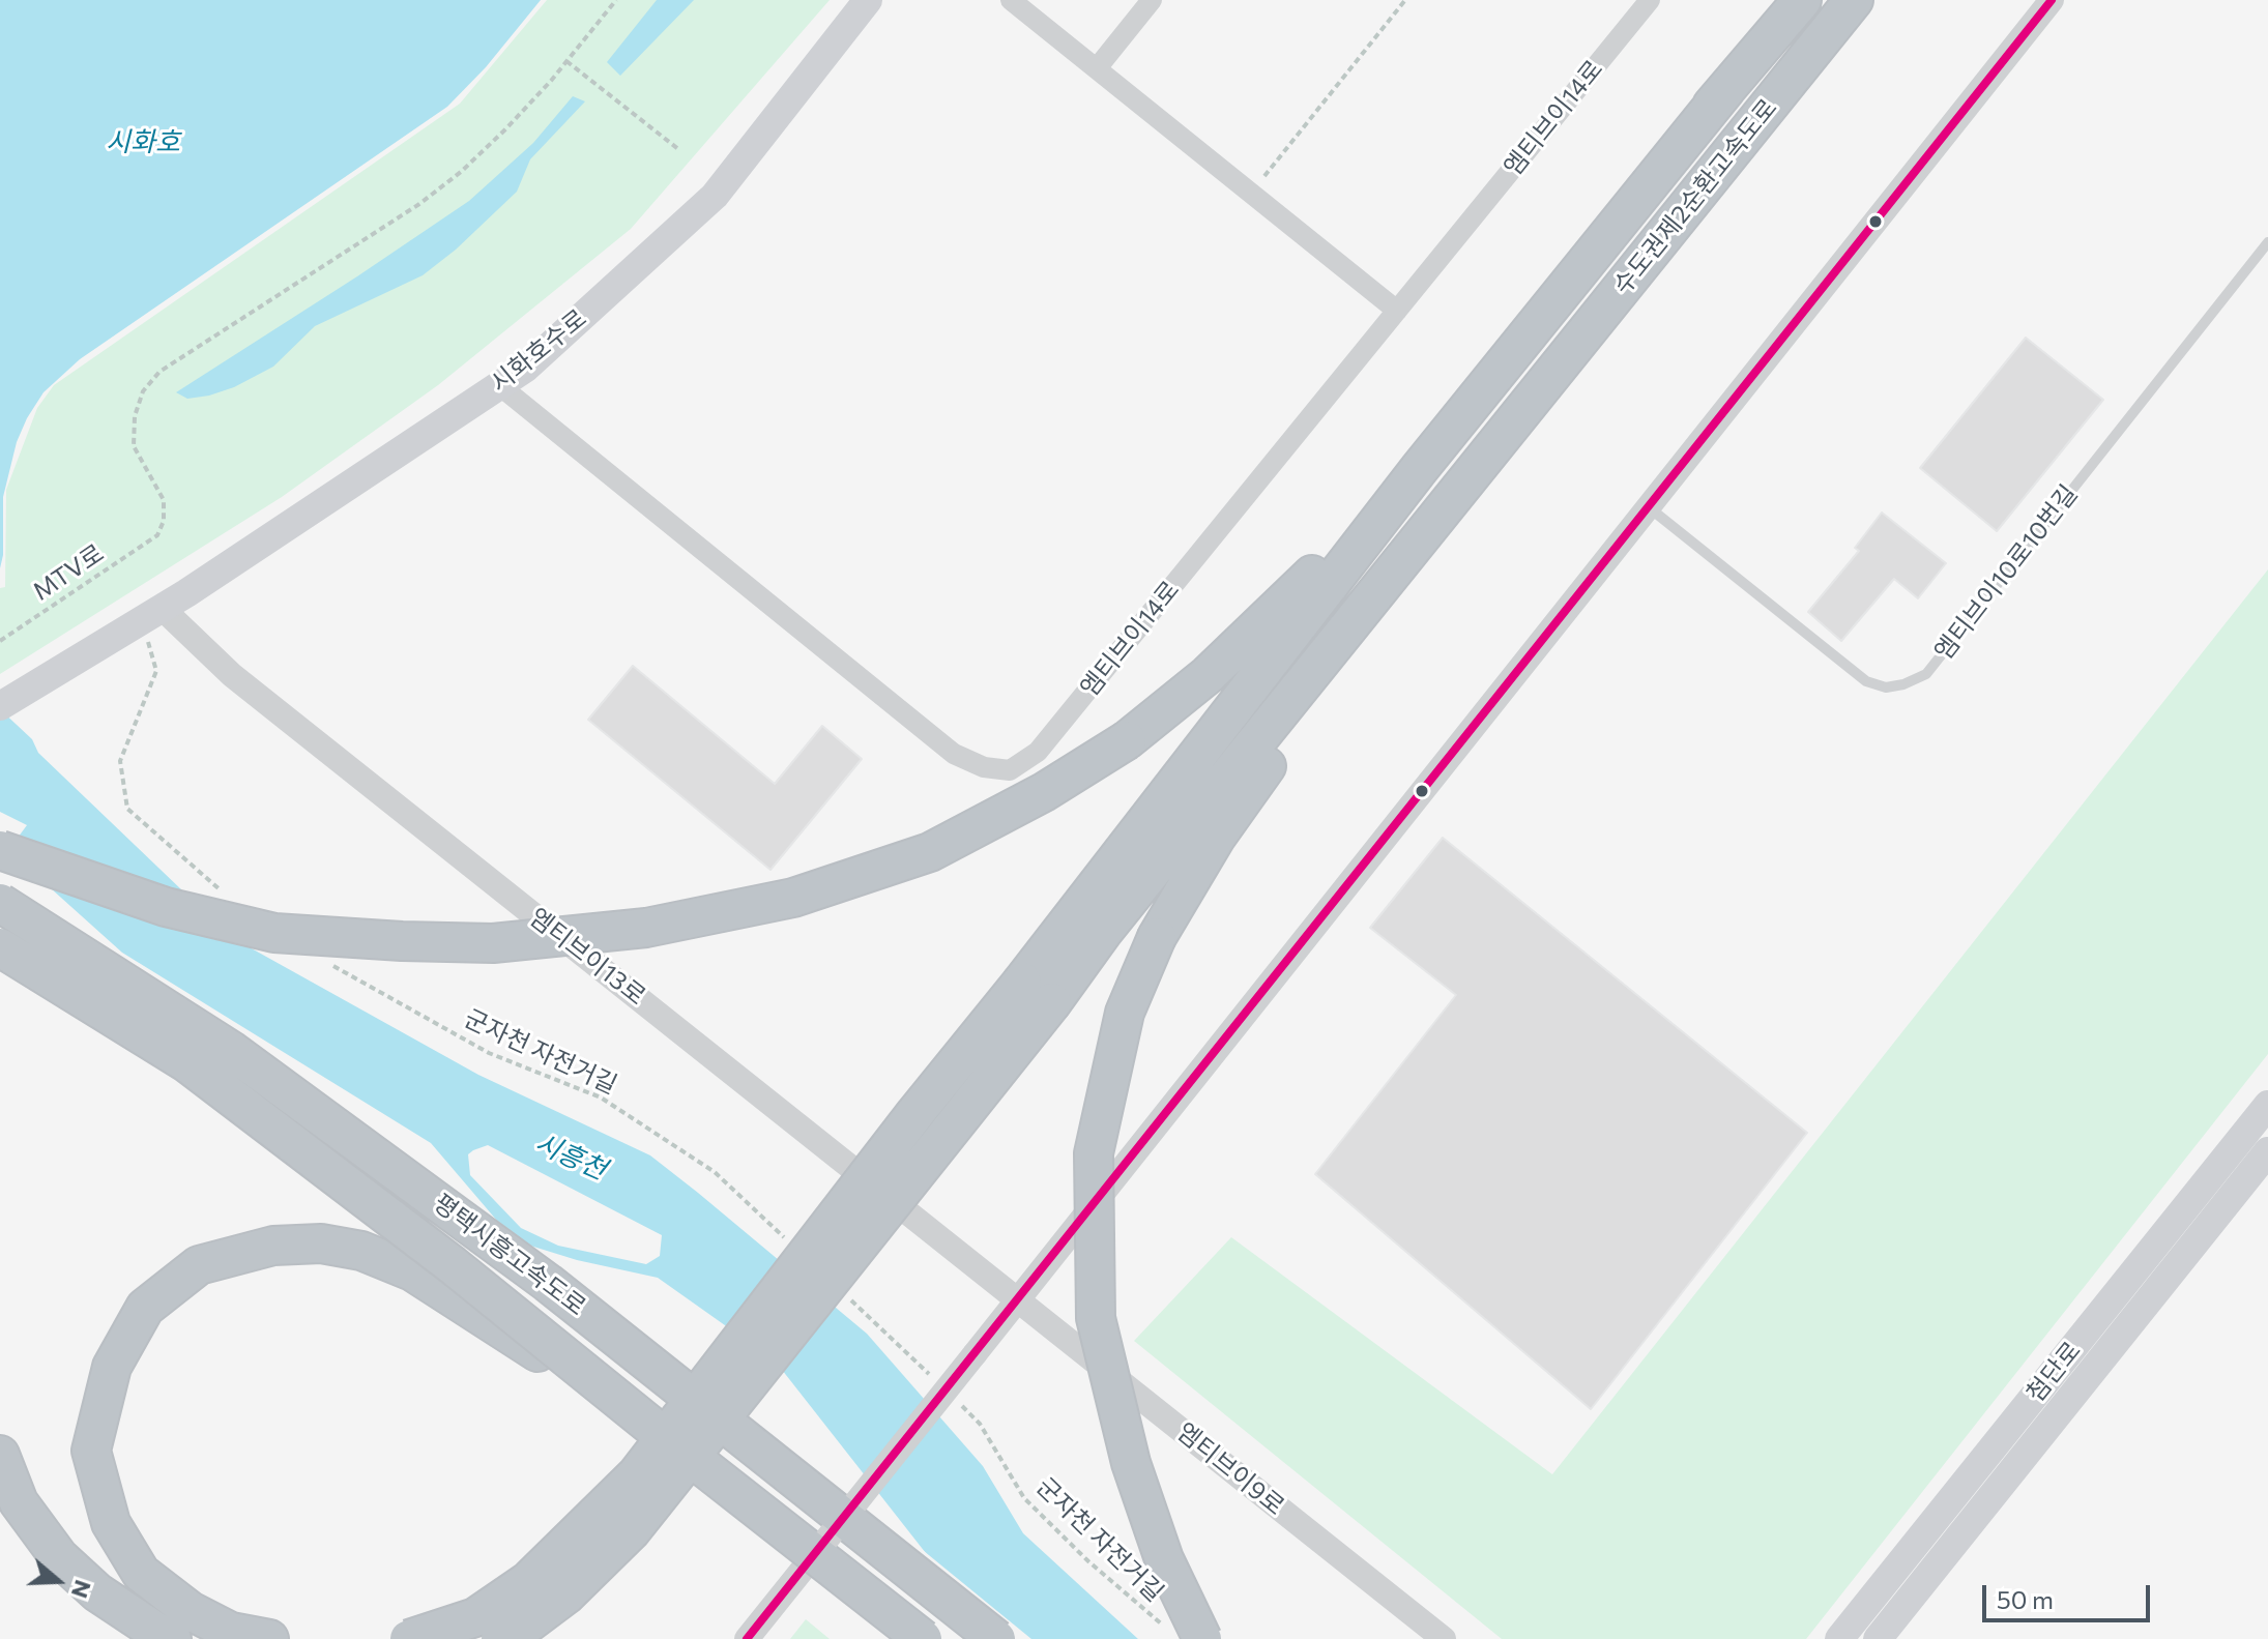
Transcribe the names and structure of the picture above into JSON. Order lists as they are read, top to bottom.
{
  "streets": {
    "highway": ["수도권제2순환고속도로", "평택시흥고속도로"],
    "main road": ["시화호수로", "첨단로"],
    "street": ["엠티브이14로", "엠티브이13로", "엠티브이9로"],
    "lane": ["엠티브이10로10번길"],
    "path": ["MTV로", "군자천 자전거길"]
  },
  "crossings": [
    ["엠티브이14로", "시화호수로"],
    ["시화호수로", "엠티브이13로"],
    ["엠티브이13로", "엠티브이9로"]
  ],
  "water": ["시화호", "시흥천"],
  "scale_bar": "50 m",
  "north": "right"
}
